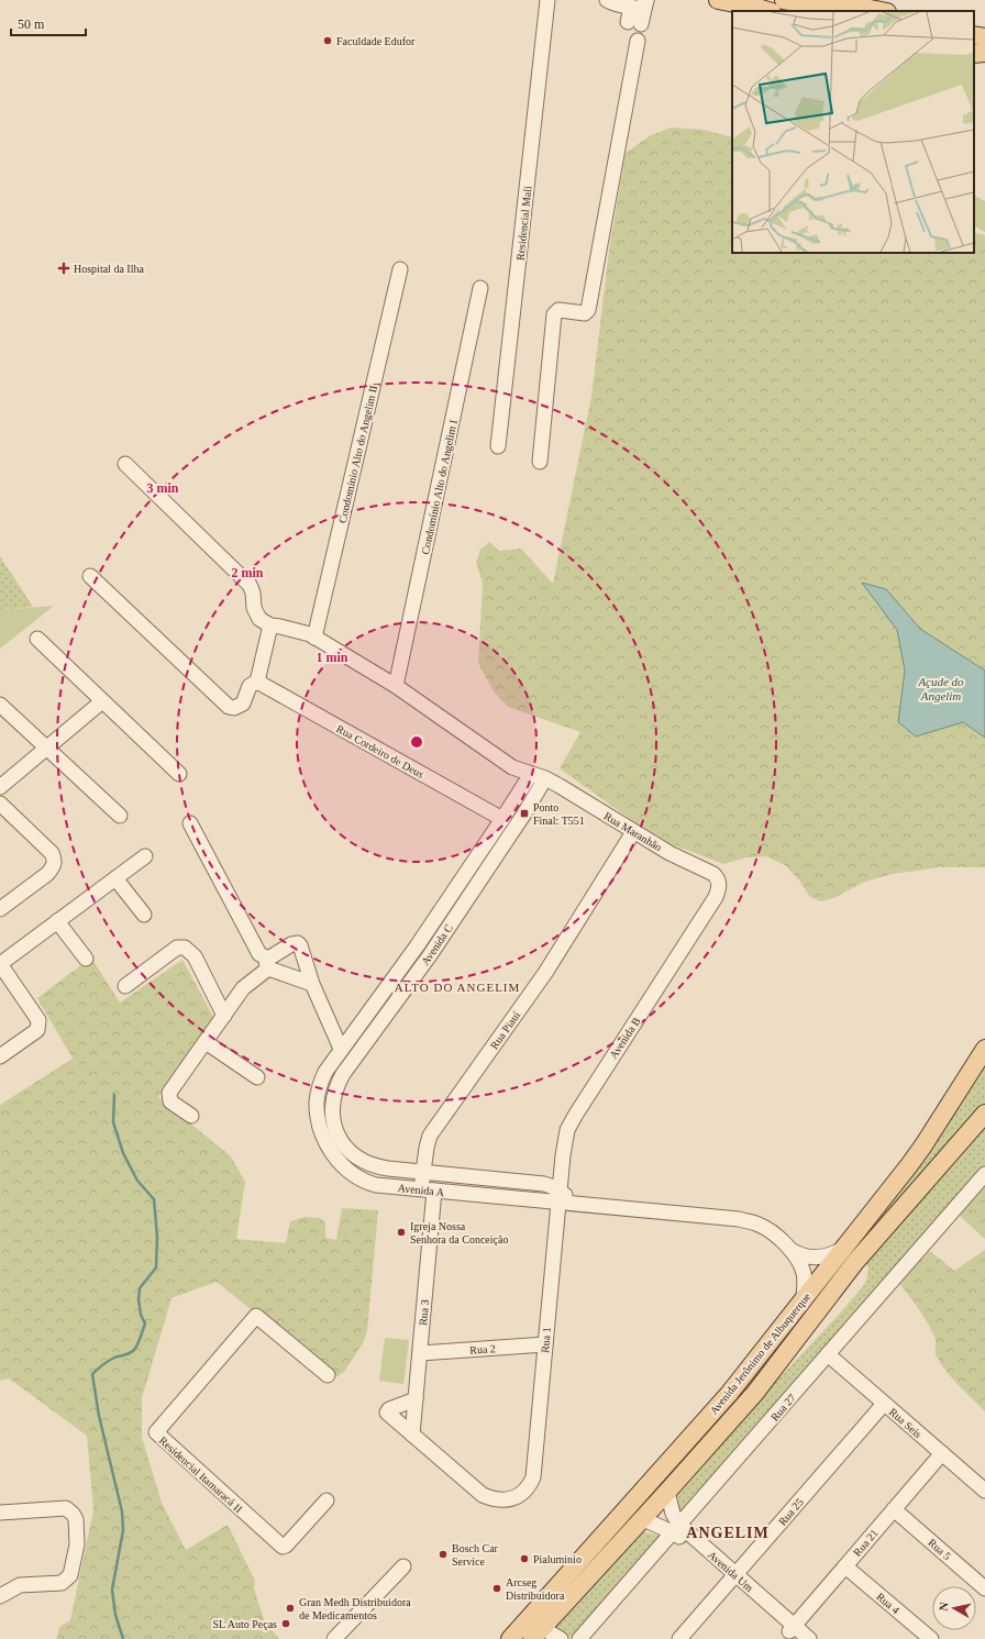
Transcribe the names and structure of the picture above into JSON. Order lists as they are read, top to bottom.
{
  "streets": {
    "main road": ["Avenida Jerônimo de Albuquerque"],
    "street": [
      "Residencial Mali",
      "Condomínio Alto do Angelim II",
      "Condomínio Alto do Angelim I",
      "Rua Cordeiro de Deus",
      "Rua Maranhão",
      "Avenida C",
      "Rua Piauí",
      "Avenida B",
      "Avenida A",
      "Rua 3",
      "Rua 1",
      "Rua 2",
      "Rua 27",
      "Rua Seis",
      "Residencial Itamaracá II",
      "Rua 25",
      "Rua 21",
      "Rua 5",
      "Avenida Um",
      "Rua 4"
    ]
  },
  "crossings": [
    ["Rua Cordeiro de Deus", "Avenida C"],
    ["Rua Maranhão", "Avenida C"],
    ["Rua Maranhão", "Rua Piauí"],
    ["Rua Maranhão", "Avenida B"],
    ["Avenida C", "Avenida A"],
    ["Rua Piauí", "Avenida A"],
    ["Rua Piauí", "Rua 3"],
    ["Avenida B", "Avenida A"],
    ["Avenida B", "Rua 1"],
    ["Avenida A", "Rua 3"],
    ["Avenida A", "Rua 1"],
    ["Avenida A", "Avenida Jerônimo de Albuquerque"],
    ["Rua 3", "Rua 1"],
    ["Rua 3", "Rua 2"],
    ["Rua 1", "Rua 2"],
    ["Avenida Jerônimo de Albuquerque", "Avenida Um"],
    ["Rua 27", "Rua Seis"],
    ["Rua 27", "Avenida Um"],
    ["Rua Seis", "Rua 25"],
    ["Rua Seis", "Rua 21"],
    ["Rua 25", "Avenida Um"],
    ["Rua 21", "Rua 5"],
    ["Rua 21", "Avenida Um"],
    ["Rua 21", "Rua 4"]
  ],
  "districts": ["ALTO DO ANGELIM", "ANGELIM"],
  "water": ["Açude do Angelim"],
  "places": {
    "other": [
      "Faculdade Edufor",
      "Igreja Nossa Senhora da Conceição",
      "Bosch Car Service",
      "Pialuminio",
      "Arcseg Distribuidora",
      "Gran Medh Distribuidora de Medicamentos",
      "SL Auto Peças"
    ],
    "health": ["Hospital da Ilha"],
    "transit": ["Ponto Final: T551"]
  },
  "scale_bar": "50 m",
  "north": "left",
  "rings": ["3 min", "2 min", "1 min"]
}
